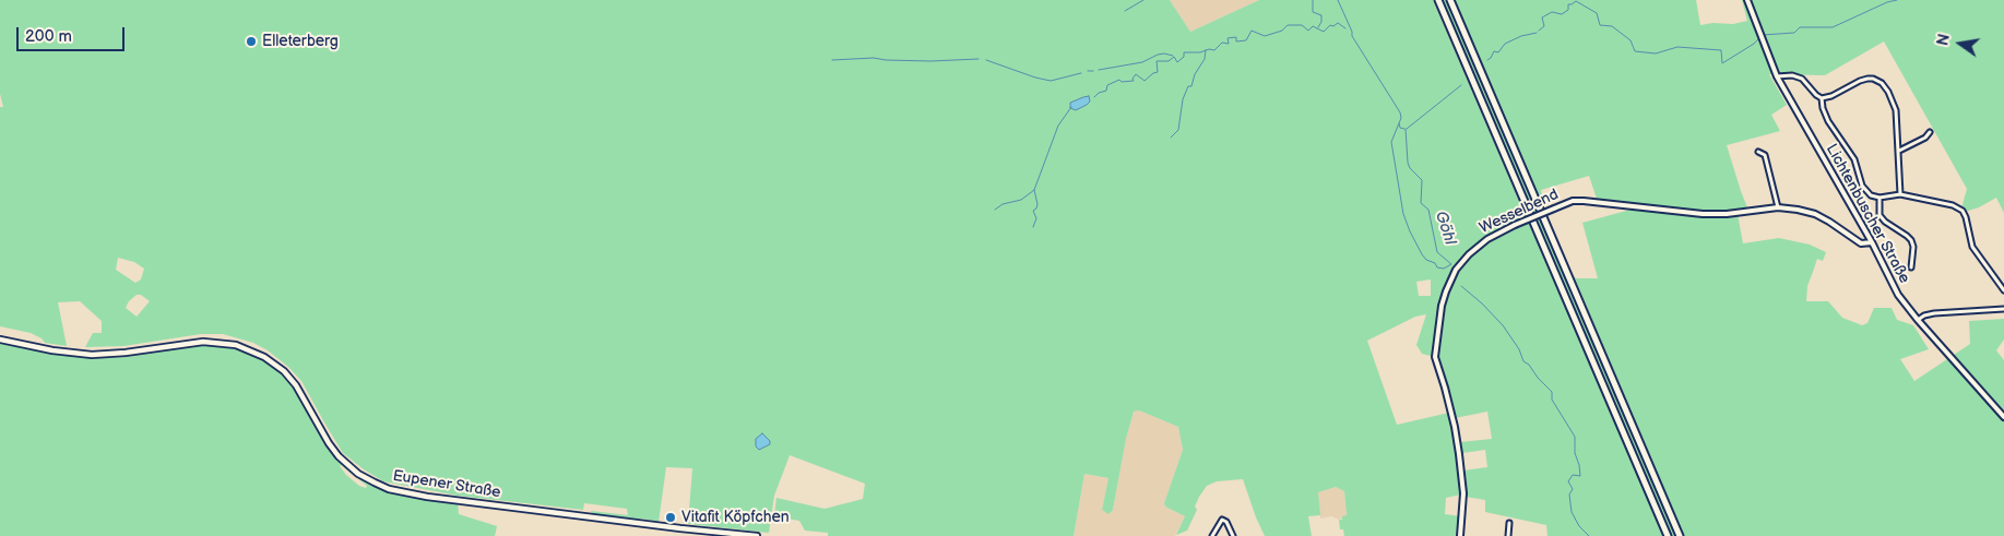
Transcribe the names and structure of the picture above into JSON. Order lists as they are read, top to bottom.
{
  "streets": {
    "main road": ["Eupener Straße"],
    "street": ["Wesselbend", "Lichtenbuscher Straße"]
  },
  "crossings": [
    ["Wesselbend", "Lichtenbuscher Straße"]
  ],
  "water": ["Göhl"],
  "places": ["Elleterberg", "Vitafit Köpfchen"],
  "scale_bar": "200 m",
  "north": "left"
}
